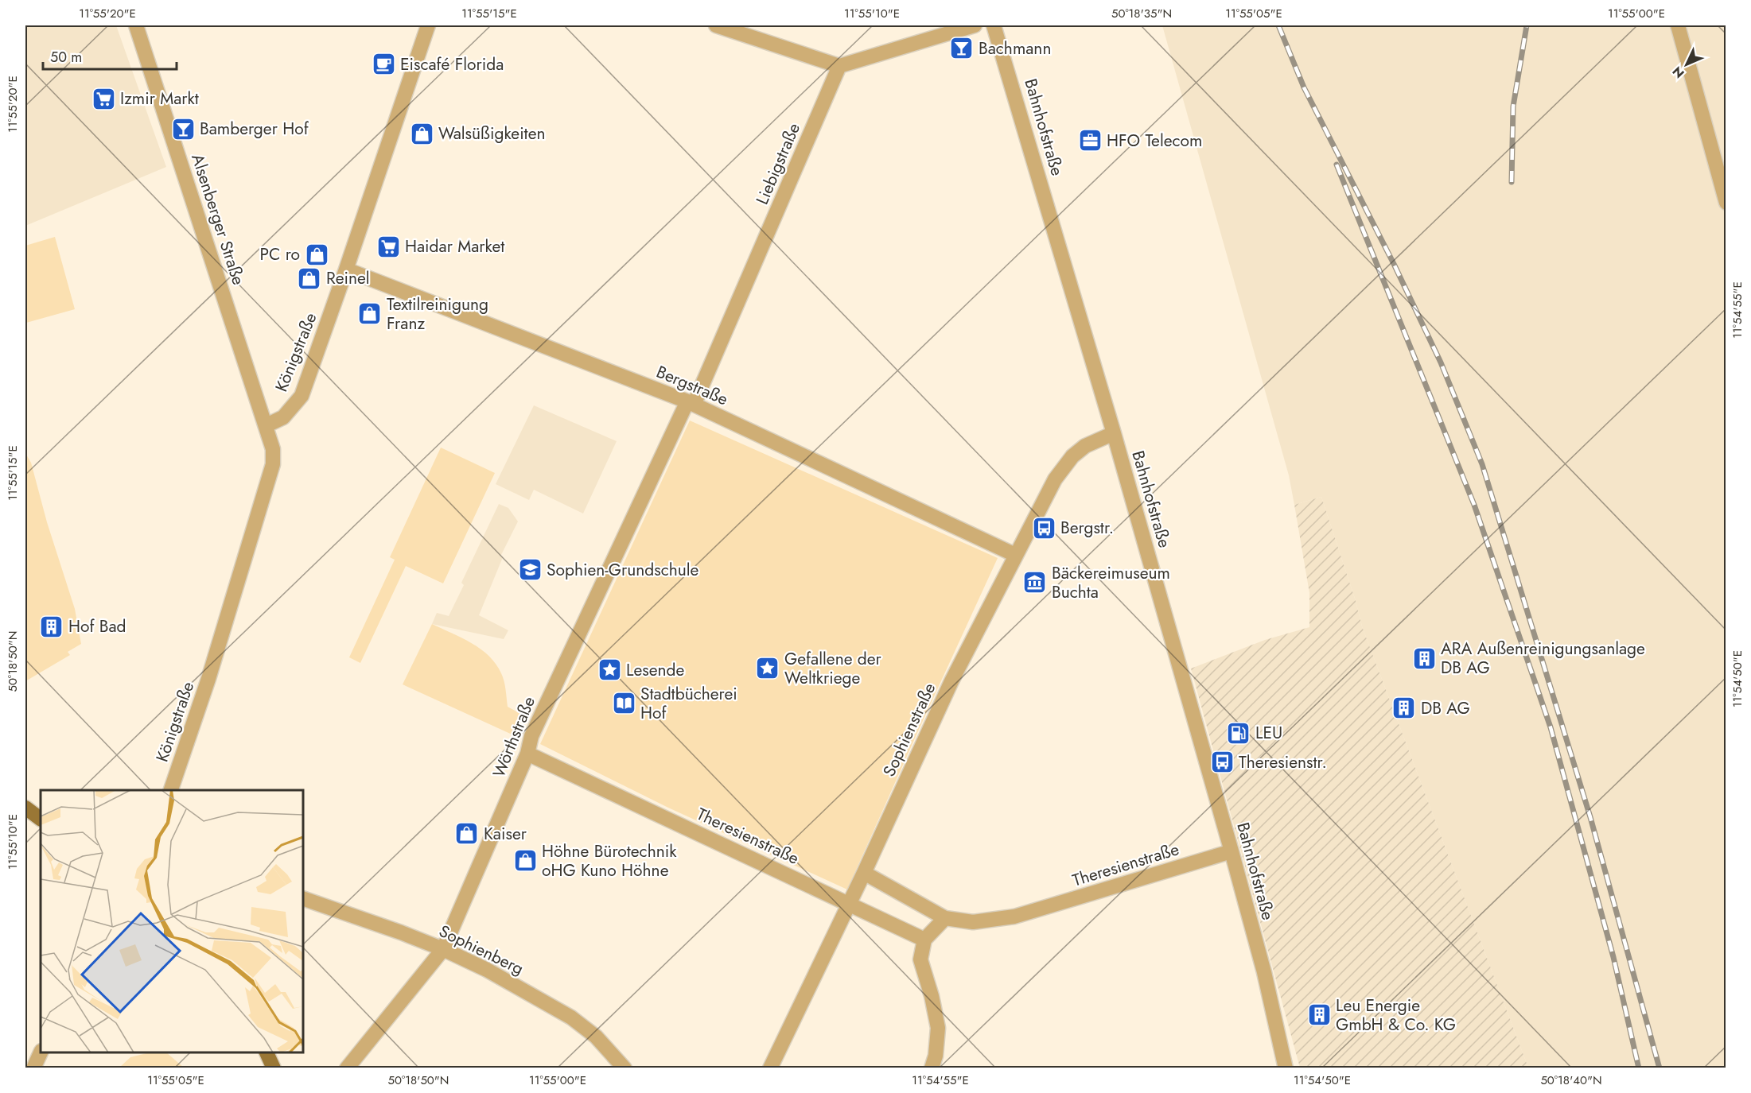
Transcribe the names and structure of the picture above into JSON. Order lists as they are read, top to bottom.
{
  "streets": {
    "street": [
      "Bahnhofstraße",
      "Liebigstraße",
      "Alsenberger Straße",
      "Königstraße",
      "Bergstraße",
      "Sophienstraße",
      "Wörthstraße",
      "Theresienstraße",
      "Sophienberg"
    ]
  },
  "crossings": [
    ["Bahnhofstraße", "Sophienstraße"],
    ["Bahnhofstraße", "Theresienstraße"],
    ["Liebigstraße", "Bergstraße"],
    ["Liebigstraße", "Wörthstraße"],
    ["Alsenberger Straße", "Königstraße"],
    ["Königstraße", "Bergstraße"],
    ["Bergstraße", "Sophienstraße"],
    ["Bergstraße", "Wörthstraße"],
    ["Sophienstraße", "Theresienstraße"],
    ["Wörthstraße", "Theresienstraße"],
    ["Wörthstraße", "Sophienberg"]
  ],
  "places": {
    "bar": ["Bachmann", "Bamberger Hof"],
    "cafe": ["Eiscafé Florida"],
    "supermarket": ["Izmir Markt", "Haidar Market"],
    "shop": [
      "Walsüßigkeiten",
      "PC ro",
      "Reinel",
      "Textilreinigung Franz",
      "Kaiser",
      "Höhne Bürotechnik oHG Kuno Höhne"
    ],
    "office": ["HFO Telecom"],
    "bus stop": ["Bergstr.", "Theresienstr."],
    "school or university": ["Sophien-Grundschule"],
    "museum": ["Bäckereimuseum Buchta"],
    "building": [
      "Hof Bad",
      "ARA Außenreinigungsanlage DB AG",
      "DB AG",
      "Leu Energie GmbH & Co. KG"
    ],
    "place": ["Gefallene der Weltkriege", "Lesende"],
    "library": ["Stadtbücherei Hof"],
    "fuel station": ["LEU"]
  },
  "scale_bar": "50 m",
  "north": "bottom left",
  "coordinates": [
    "11°55'20\"E",
    "11°55'15\"E",
    "11°55'10\"E",
    "50°18'35\"N",
    "11°55'05\"E",
    "11°55'00\"E",
    "11°54'55\"E",
    "50°18'50\"N",
    "11°54'50\"E",
    "50°18'40\"N"
  ]
}
